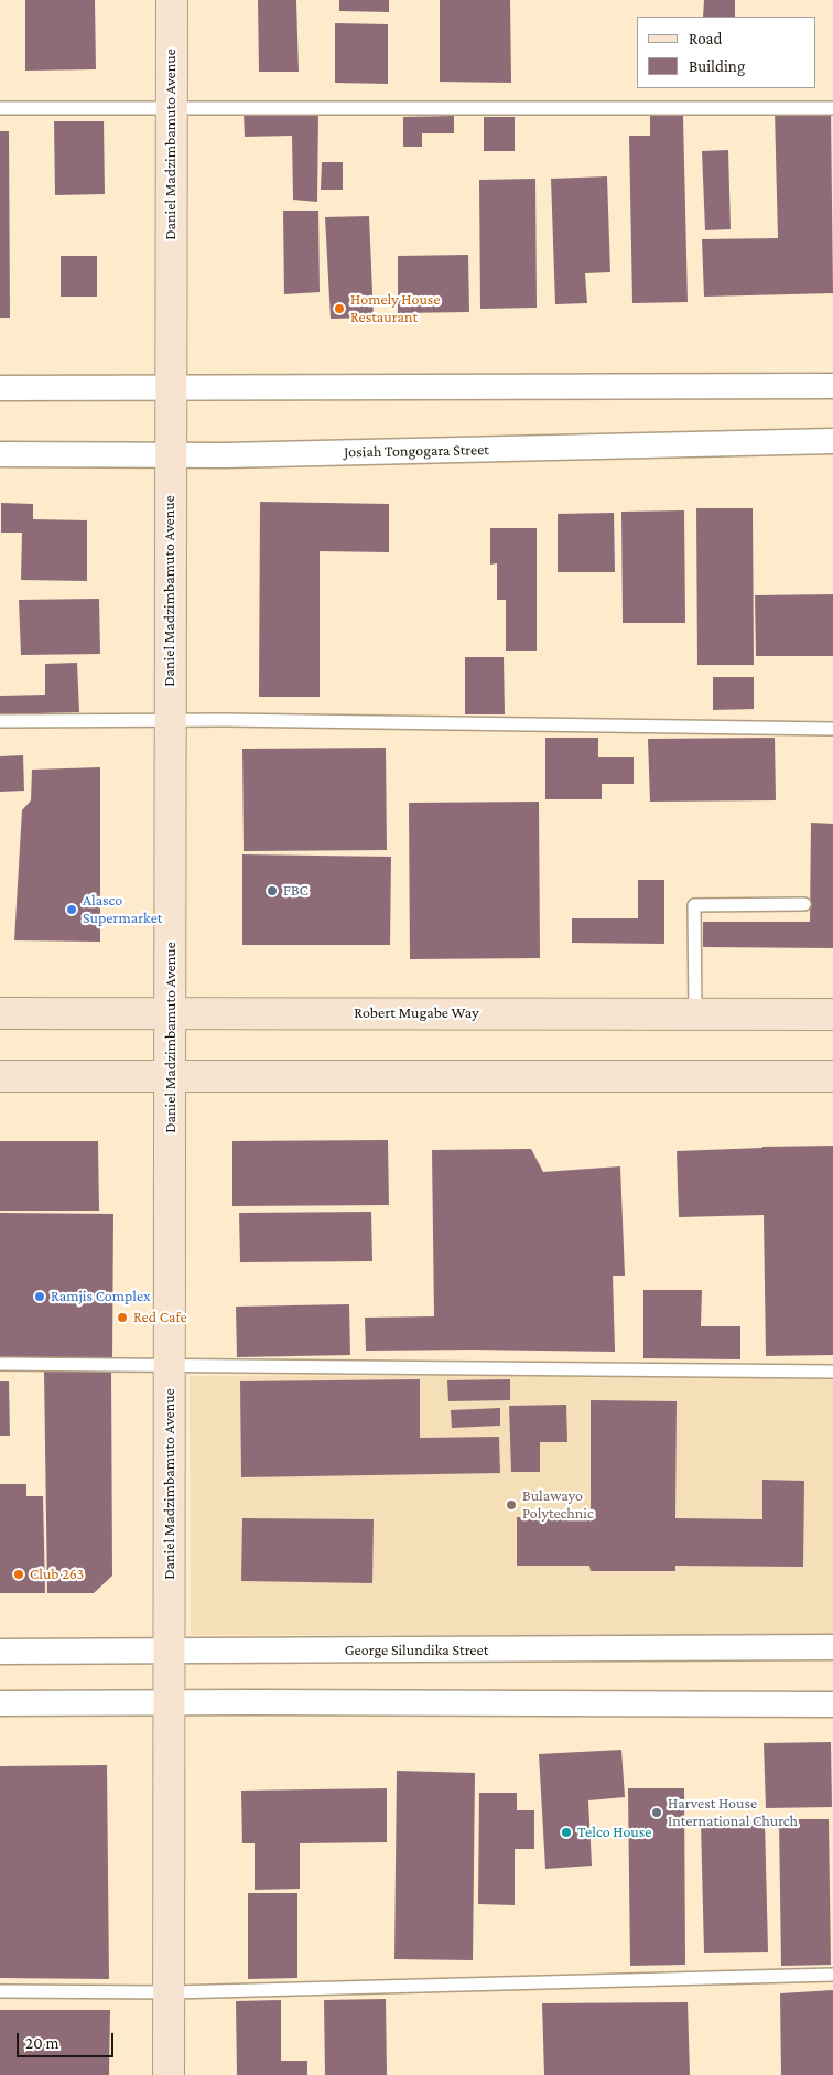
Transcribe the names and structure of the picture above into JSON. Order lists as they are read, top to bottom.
{
  "streets": {
    "street": [
      "Daniel Madzimbamuto Avenue",
      "Josiah Tongogara Street",
      "Robert Mugabe Way",
      "George Silundika Street"
    ]
  },
  "crossings": [
    ["Daniel Madzimbamuto Avenue", "Josiah Tongogara Street"],
    ["Daniel Madzimbamuto Avenue", "Robert Mugabe Way"],
    ["Daniel Madzimbamuto Avenue", "George Silundika Street"]
  ],
  "places": [
    "Homely House Restaurant",
    "FBC",
    "Alasco Supermarket",
    "Ramjis Complex",
    "Red Cafe",
    "Bulawayo Polytechnic",
    "Club 263",
    "Harvest House International Church",
    "Telco House"
  ],
  "legend": ["Road", "Building"],
  "scale_bar": "20 m"
}
